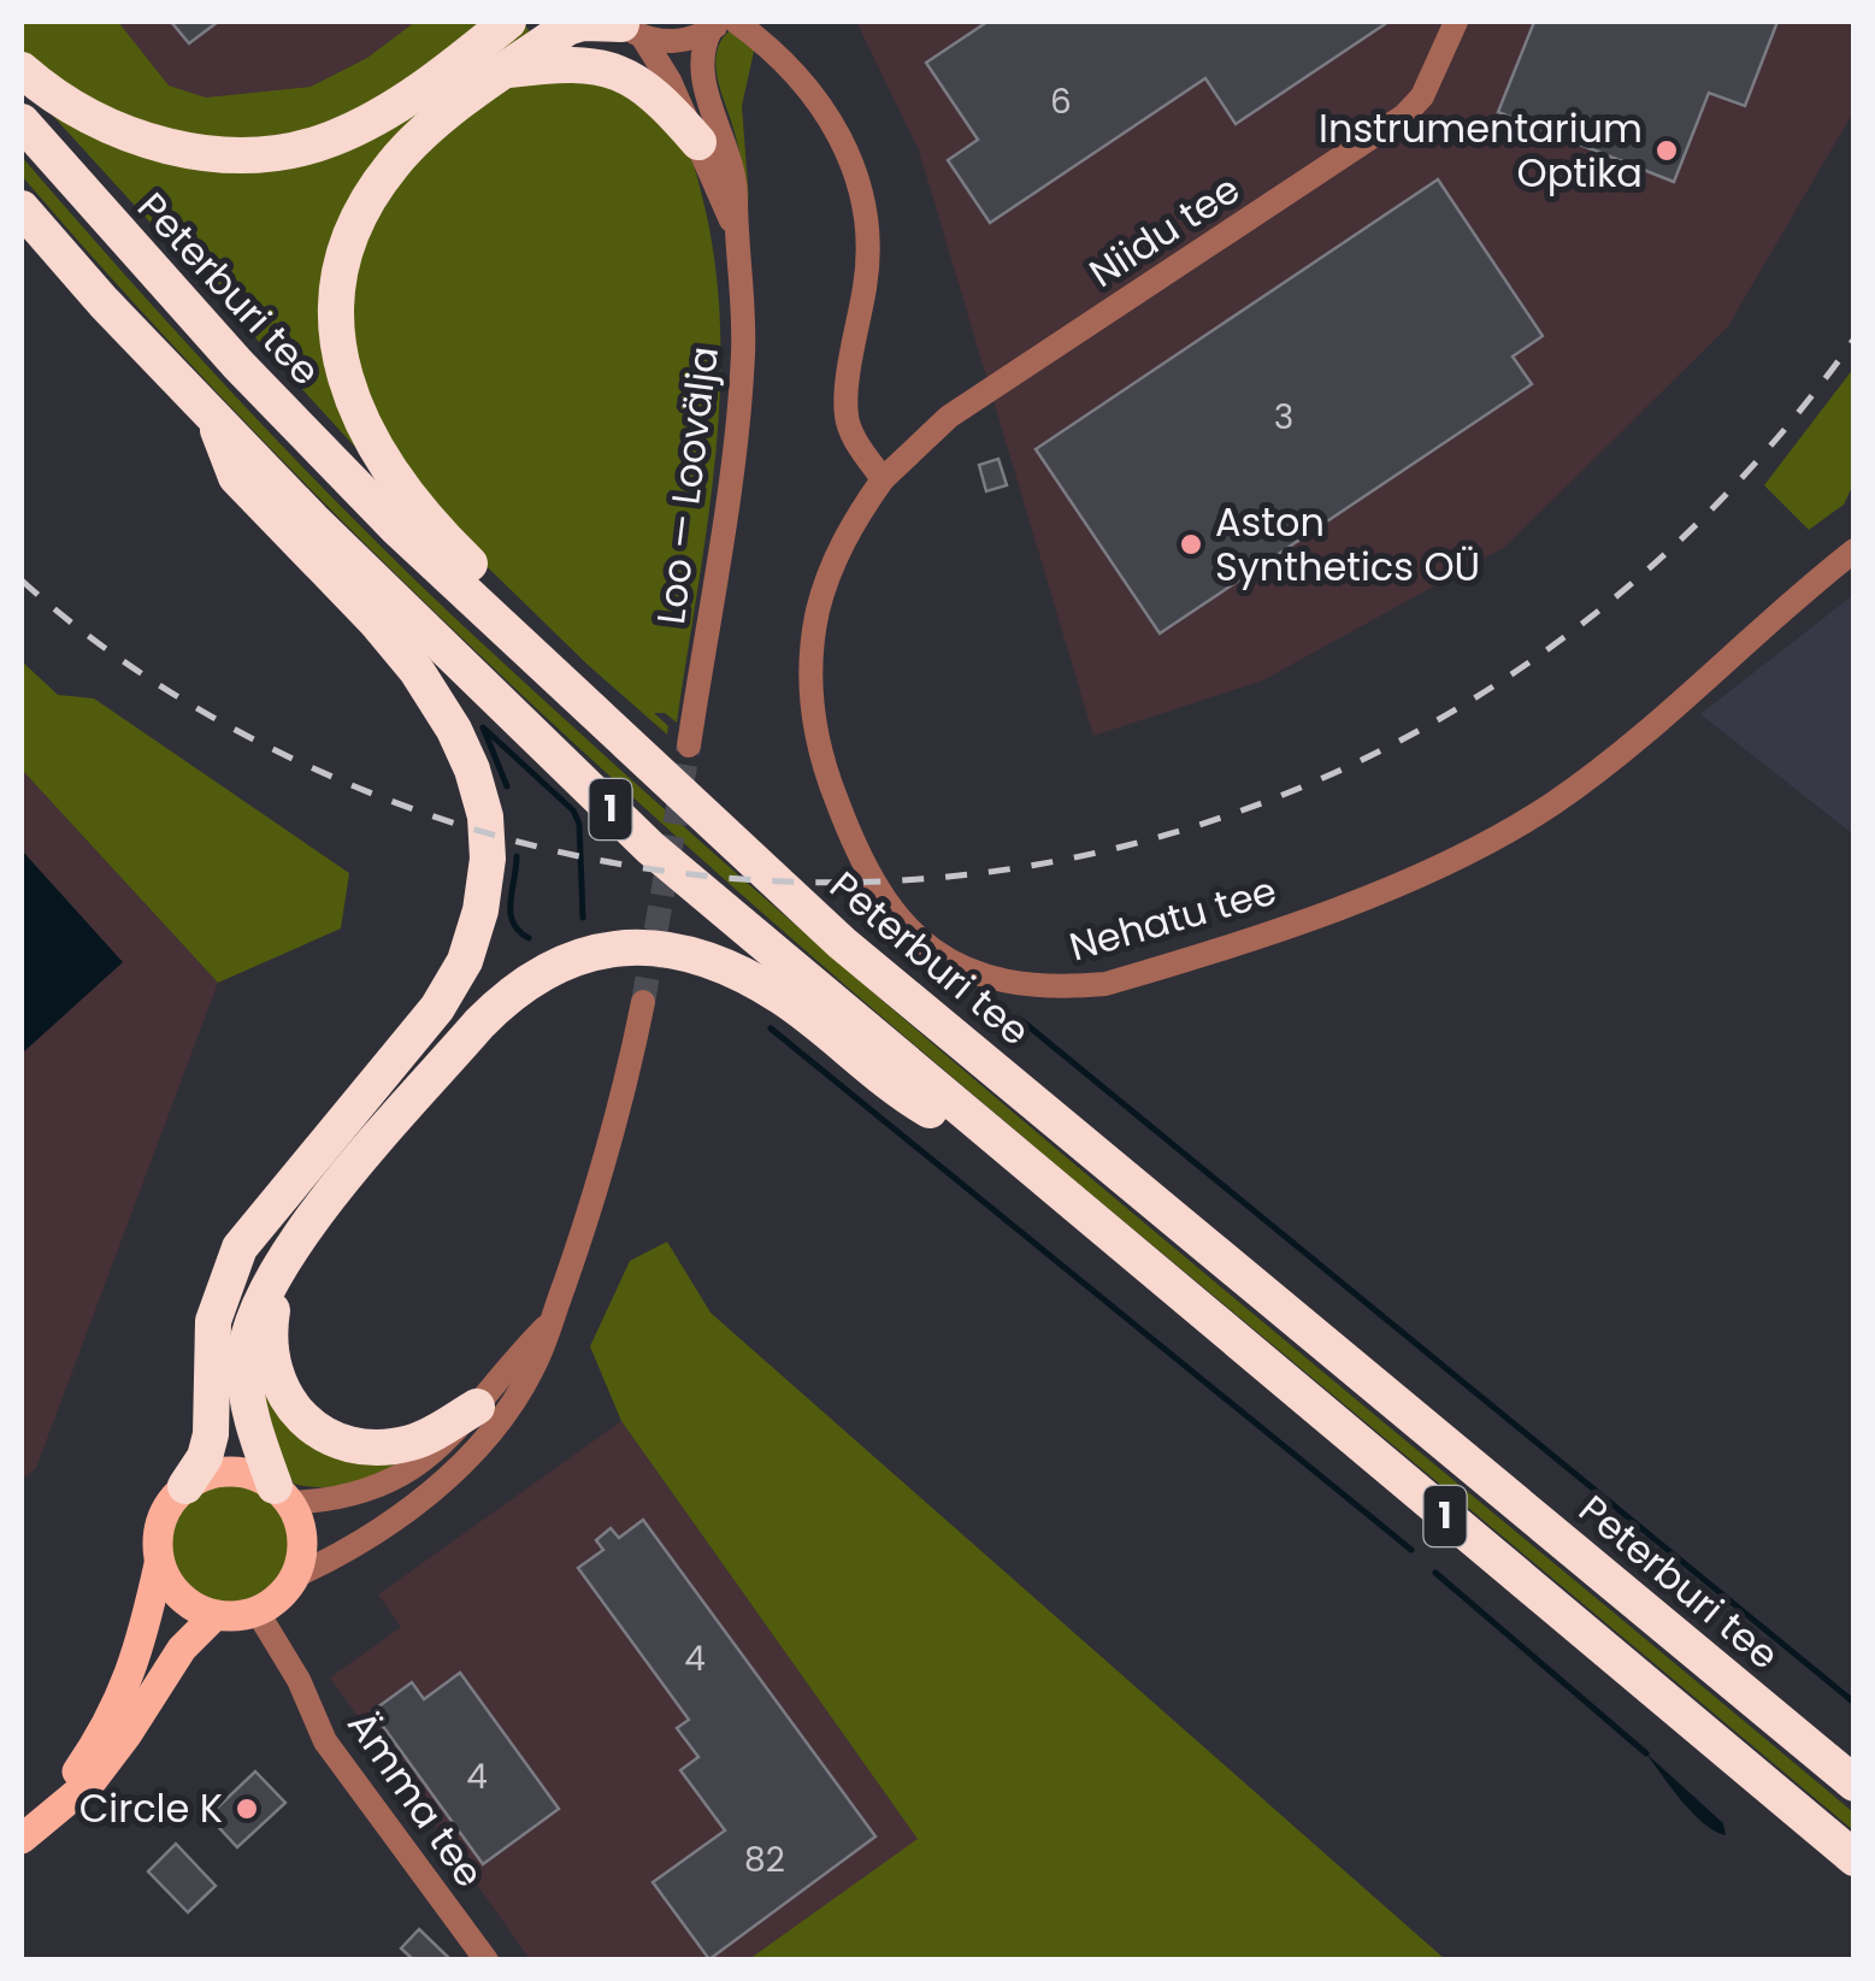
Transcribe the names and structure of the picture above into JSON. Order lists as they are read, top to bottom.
{
  "streets": {
    "highway": ["Peterburi tee", "1"],
    "street": [
      "Niidu tee",
      "Loo — Loovälja",
      "Nehatu tee",
      "Ämma tee"
    ]
  },
  "crossings": [
    ["Niidu tee", "Nehatu tee"]
  ],
  "places": ["Instrumentarium Optika", "Aston Synthetics OÜ", "Circle K"],
  "house_numbers": [
    "6",
    "3",
    "4",
    "4",
    "82"
  ]
}
